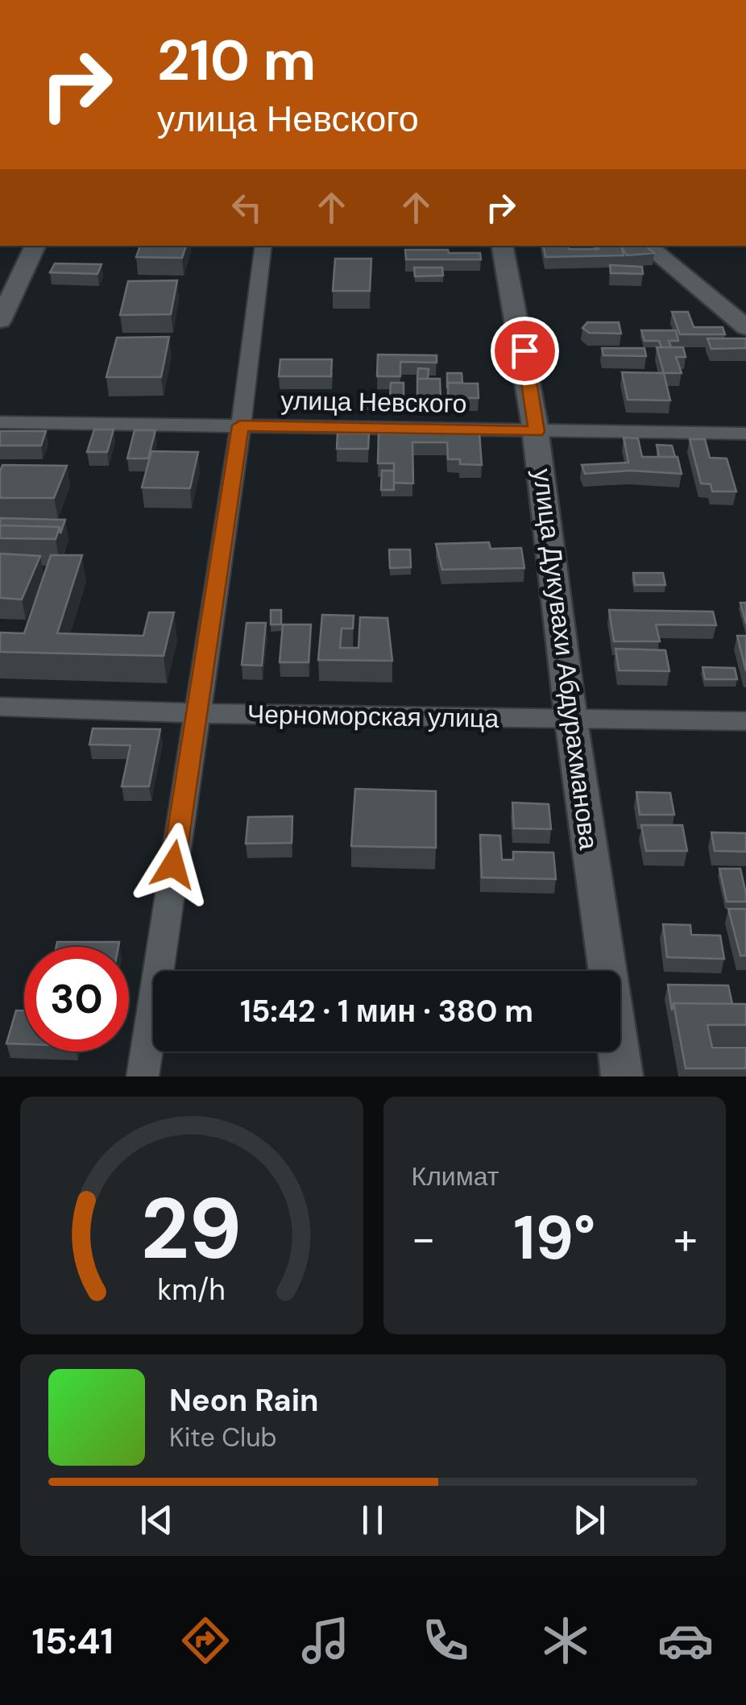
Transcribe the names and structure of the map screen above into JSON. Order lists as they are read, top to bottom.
{
  "streets": {
    "street": ["улица Невского", "улица Дукувахи Абдурахманова", "Черноморская улица"]
  },
  "crossings": [
    ["улица Невского", "улица Дукувахи Абдурахманова"],
    ["улица Дукувахи Абдурахманова", "Черноморская улица"]
  ],
  "page": {
    "turn": ["210 m", "улица Невского"],
    "limit": "30",
    "trip": "15:42 · 1 мин · 380 m",
    "tile": "Климат",
    "heat": ["−", "19°", "+"],
    "song": ["Neon Rain", "Kite Club"],
    "tabs": "15:41",
    "gauge": ["29", "km/h"]
  }
}
